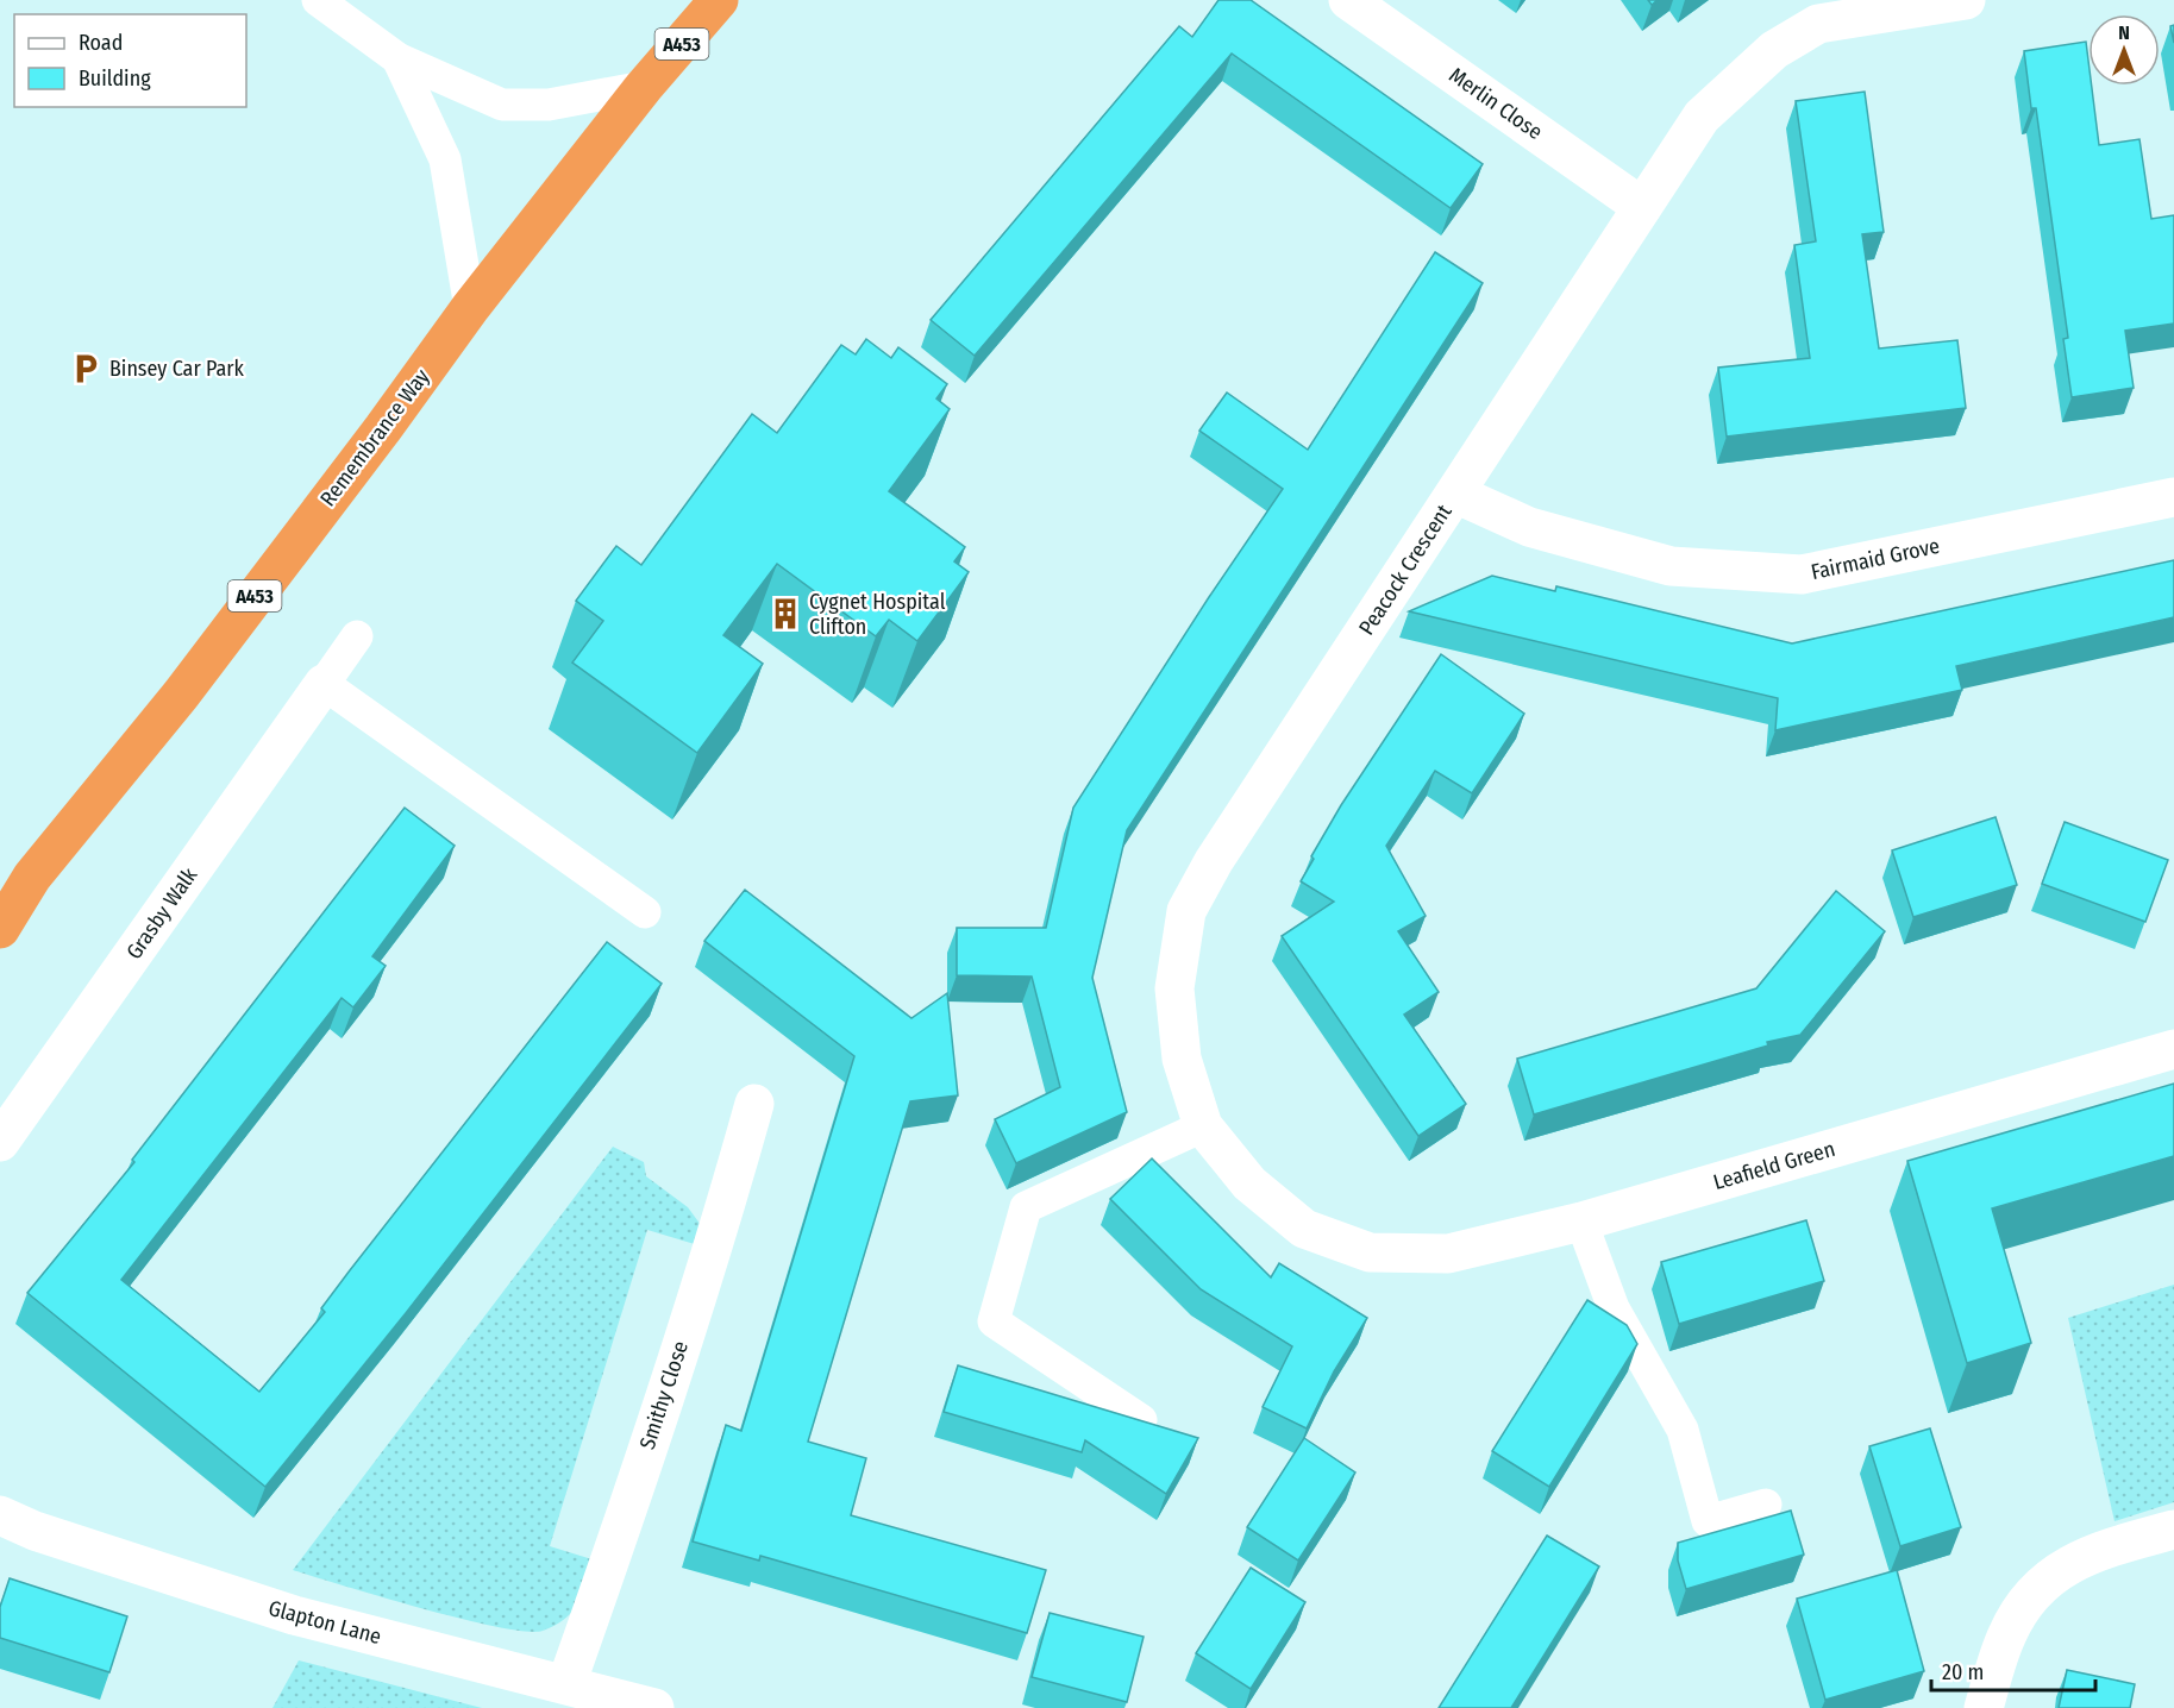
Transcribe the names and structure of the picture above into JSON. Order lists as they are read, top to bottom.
{
  "streets": {
    "highway": ["A453", "Remembrance Way"],
    "street": [
      "Merlin Close",
      "Fairmaid Grove",
      "Peacock Crescent",
      "Grasby Walk",
      "Leafield Green",
      "Smithy Close",
      "Glapton Lane"
    ]
  },
  "crossings": [
    ["Merlin Close", "Peacock Crescent"],
    ["Fairmaid Grove", "Peacock Crescent"],
    ["Peacock Crescent", "Leafield Green"],
    ["Smithy Close", "Glapton Lane"]
  ],
  "places": {
    "parking": ["Binsey Car Park"],
    "building": ["Cygnet Hospital Clifton"]
  },
  "legend": ["Road", "Building"],
  "scale_bar": "20 m",
  "north": "top"
}
